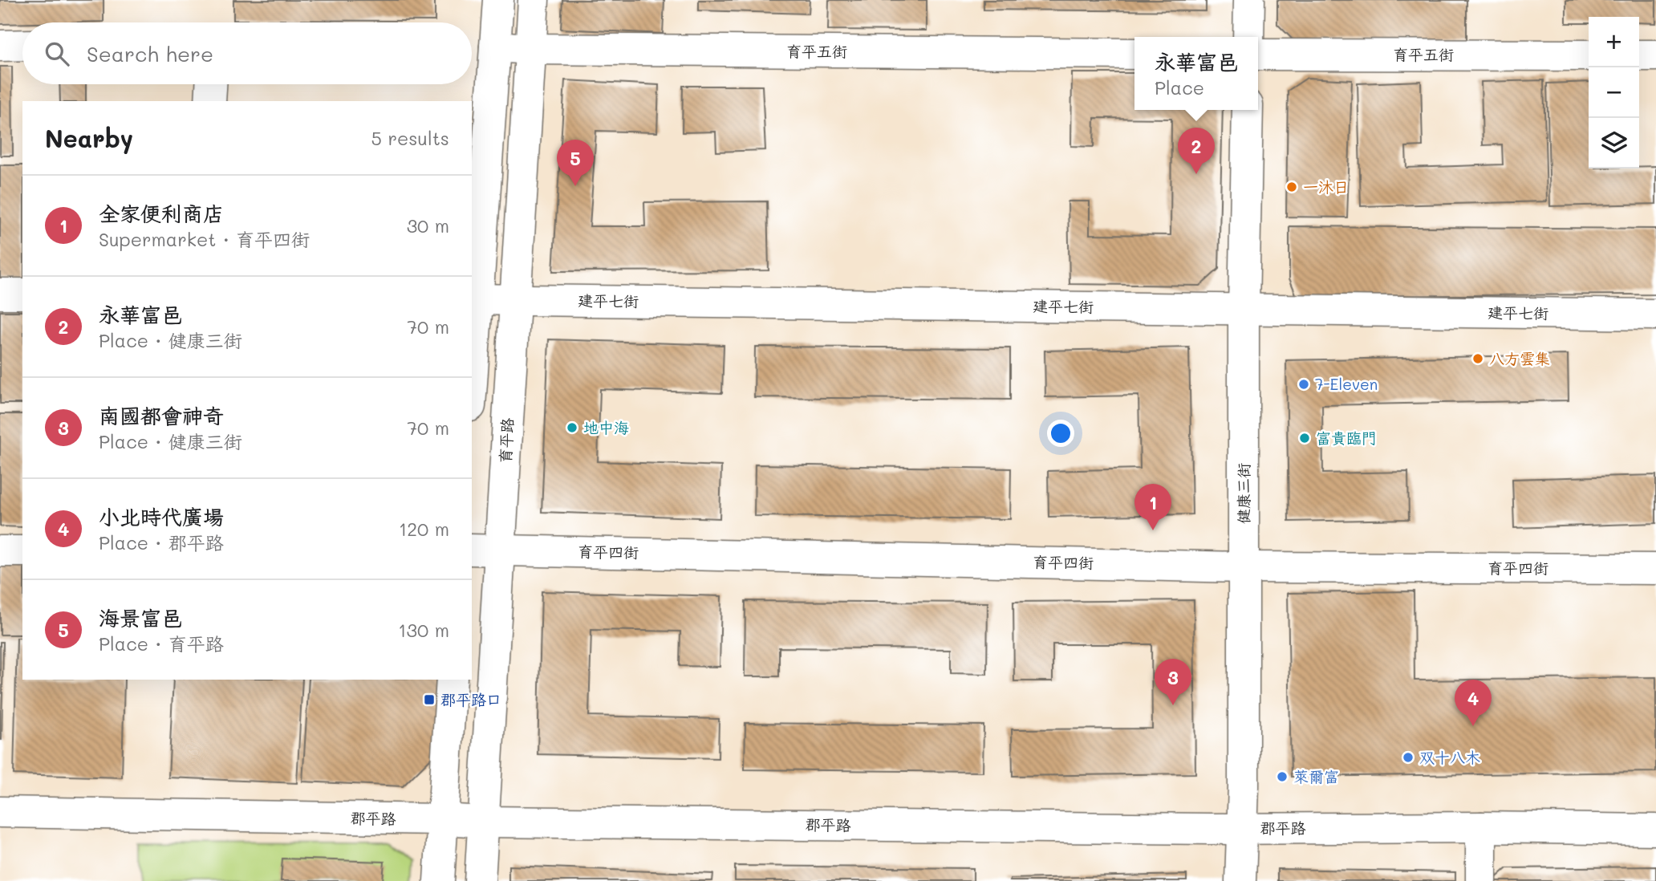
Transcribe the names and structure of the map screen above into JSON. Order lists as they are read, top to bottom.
{
  "streets": {
    "street": [
      "育平五街",
      "建平七街",
      "育平路",
      "健康三街",
      "育平四街",
      "郡平路"
    ]
  },
  "crossings": [
    ["育平五街", "育平路"],
    ["建平七街", "育平路"],
    ["建平七街", "健康三街"],
    ["育平路", "育平四街"],
    ["育平路", "郡平路"],
    ["健康三街", "育平四街"],
    ["健康三街", "郡平路"]
  ],
  "places": {
    "other": [
      "一沐日",
      "八方雲集",
      "7-Eleven",
      "地中海",
      "富貴臨門",
      "双十八木",
      "萊爾富"
    ],
    "transit": ["郡平路口"]
  },
  "page": {
    "map_buttons": ["+", "−"],
    "search": "Search here",
    "popup": ["永華富邑", "Place"],
    "heading": ["Nearby", "5 results"],
    "pins": [
      "2",
      "5",
      "1",
      "3",
      "4"
    ],
    "list": [
      {
        "mark": "1",
        "name": "全家便利商店",
        "note": "Supermarket · 育平四街",
        "value": "30 m"
      },
      {
        "mark": "2",
        "name": "永華富邑",
        "note": "Place · 健康三街",
        "value": "70 m"
      },
      {
        "mark": "3",
        "name": "南國都會神奇",
        "note": "Place · 健康三街",
        "value": "70 m"
      },
      {
        "mark": "4",
        "name": "小北時代廣場",
        "note": "Place · 郡平路",
        "value": "120 m"
      },
      {
        "mark": "5",
        "name": "海景富邑",
        "note": "Place · 育平路",
        "value": "130 m"
      }
    ]
  }
}
